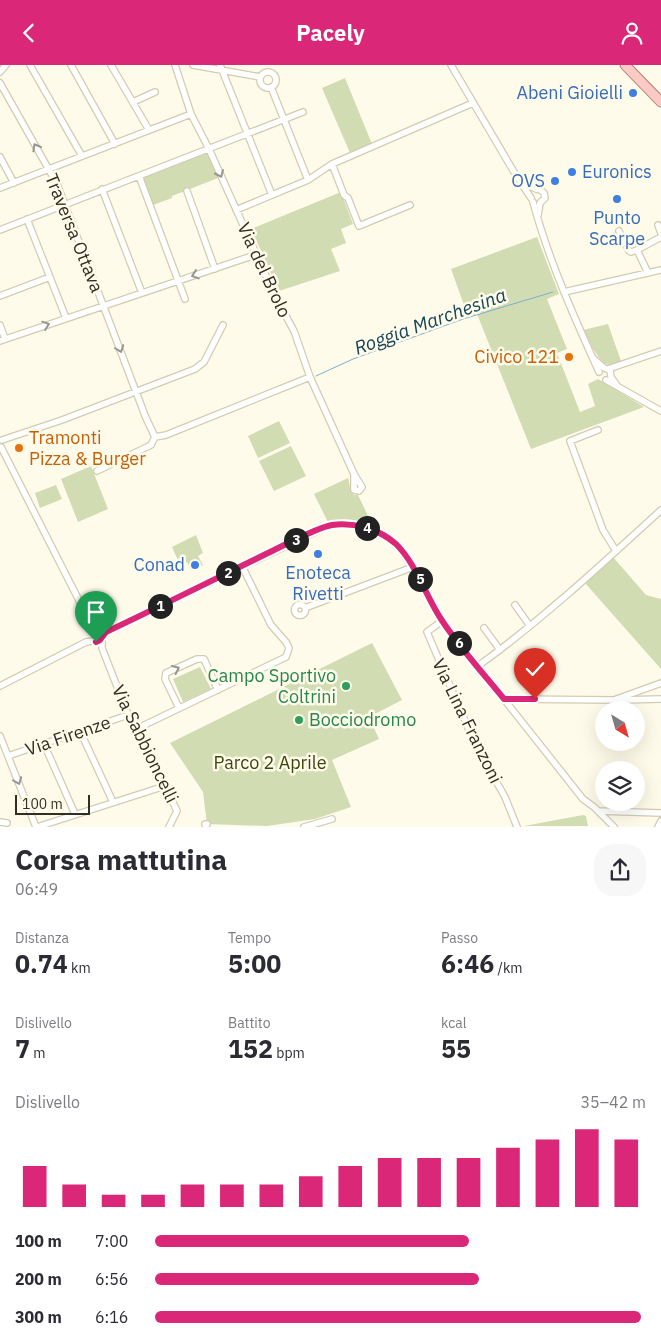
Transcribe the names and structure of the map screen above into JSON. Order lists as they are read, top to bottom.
{
  "streets": {
    "street": [
      "Traversa Ottava",
      "Via del Brolo",
      "Via Lina Franzoni",
      "Via Firenze",
      "Via Sabbioncelli"
    ]
  },
  "crossings": [
    ["Via Firenze", "Via Sabbioncelli"]
  ],
  "water": ["Roggia Marchesina"],
  "parks": ["Parco 2 Aprile"],
  "places": [
    "Abeni Gioielli",
    "Euronics",
    "OVS",
    "Punto Scarpe",
    "Civico 121",
    "Tramonti Pizza & Burger",
    "Enoteca Rivetti",
    "Conad",
    "Campo Sportivo Coltrini",
    "Bocciodromo"
  ],
  "scale_bar": "100 m",
  "north": "bottom right",
  "page": {
    "header": "Pacely",
    "pins": [
      "4",
      "3",
      "2",
      "5",
      "1",
      "6"
    ],
    "scale": "100 m",
    "heading": ["Corsa mattutina", "06:49"],
    "stats": [
      ["Distanza", "0.74 km"],
      ["Tempo", "5:00"],
      ["Passo", "6:46 /km"],
      ["Dislivello", "7 m"],
      ["Battito", "152 bpm"],
      ["kcal", "55"]
    ],
    "chart": ["Dislivello", "35–42 m"],
    "list": [
      {
        "name": "100 m",
        "note": "7:00"
      },
      {
        "name": "200 m",
        "note": "6:56"
      },
      {
        "name": "300 m",
        "note": "6:16"
      }
    ]
  }
}
